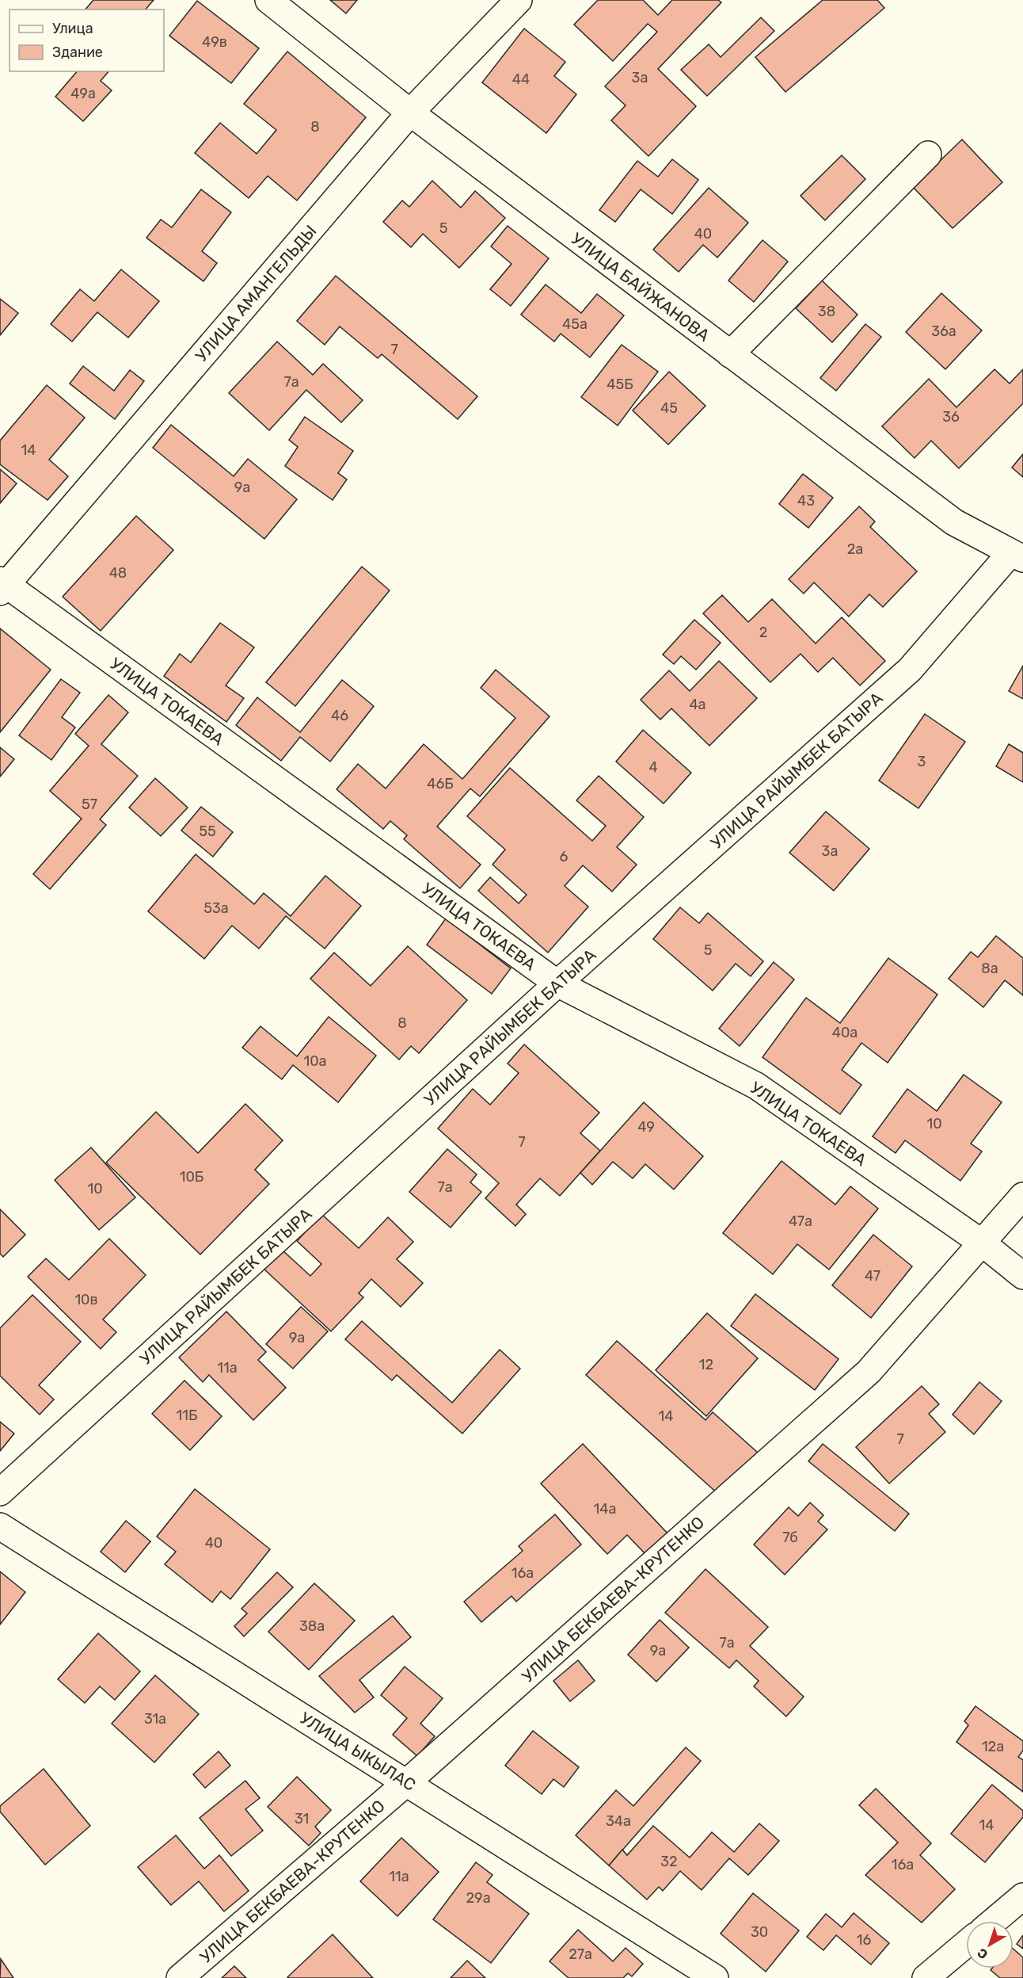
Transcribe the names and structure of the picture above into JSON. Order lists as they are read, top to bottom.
{
  "streets": {
    "street": [
      "УЛИЦА БАЙЖАНОВА",
      "УЛИЦА АМАНГЕЛЬДЫ",
      "УЛИЦА ТОКАЕВА",
      "УЛИЦА РАЙЫМБЕК БАТЫРА",
      "УЛИЦА БЕКБАЕВА-КРУТЕНКО",
      "УЛИЦА ЫКЫЛАС"
    ]
  },
  "crossings": [
    ["УЛИЦА БАЙЖАНОВА", "УЛИЦА АМАНГЕЛЬДЫ"],
    ["УЛИЦА БАЙЖАНОВА", "УЛИЦА РАЙЫМБЕК БАТЫРА"],
    ["УЛИЦА АМАНГЕЛЬДЫ", "УЛИЦА ТОКАЕВА"],
    ["УЛИЦА ТОКАЕВА", "УЛИЦА РАЙЫМБЕК БАТЫРА"],
    ["УЛИЦА ТОКАЕВА", "УЛИЦА БЕКБАЕВА-КРУТЕНКО"],
    ["УЛИЦА БЕКБАЕВА-КРУТЕНКО", "УЛИЦА ЫКЫЛАС"]
  ],
  "house_numbers": [
    "49в",
    "3а",
    "44",
    "49а",
    "8",
    "5",
    "40",
    "38",
    "45а",
    "36а",
    "7",
    "7а",
    "45Б",
    "45",
    "36",
    "14",
    "9а",
    "43",
    "2а",
    "48",
    "2",
    "4а",
    "46",
    "3",
    "4",
    "46Б",
    "57",
    "55",
    "3а",
    "6",
    "53а",
    "5",
    "8а",
    "8",
    "40а",
    "10а",
    "10",
    "49",
    "7",
    "10Б",
    "7а",
    "10",
    "47а",
    "47",
    "10в",
    "9а",
    "12",
    "11а",
    "11Б",
    "14",
    "7",
    "14а",
    "7б",
    "40",
    "16а",
    "38а",
    "7а",
    "9а",
    "31а",
    "12а",
    "31",
    "34а",
    "14",
    "32",
    "16а",
    "11а",
    "29а",
    "30",
    "16",
    "27а"
  ],
  "legend": ["Улица", "Здание"],
  "north": "bottom left"
}
